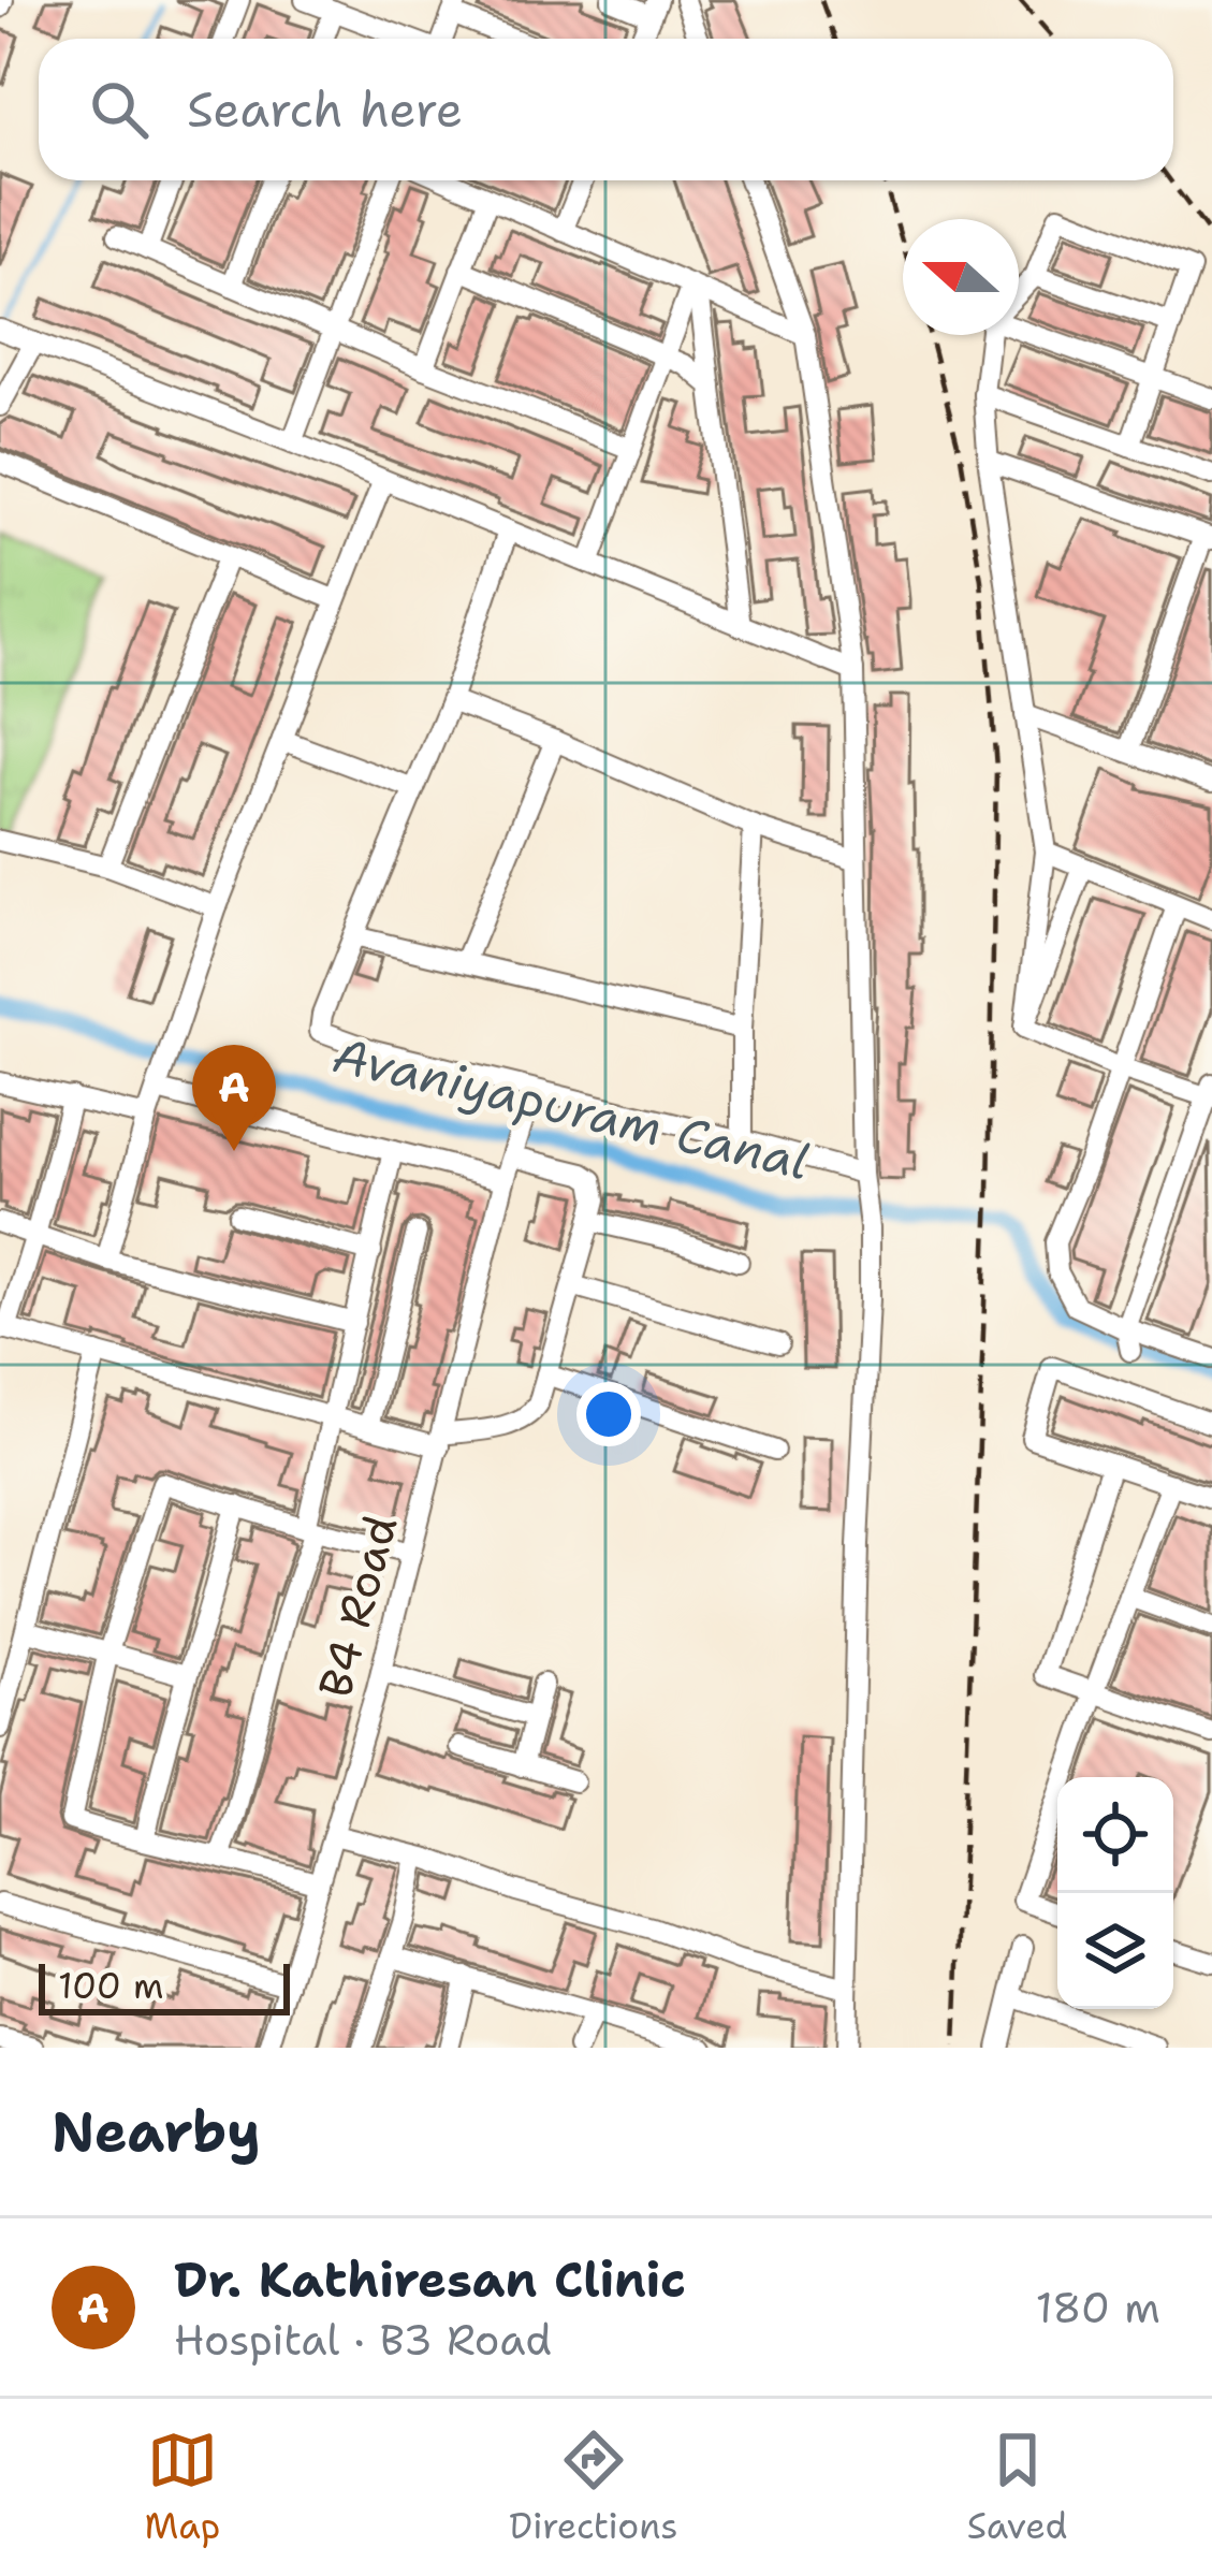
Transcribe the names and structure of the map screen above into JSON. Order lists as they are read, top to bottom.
{
  "streets": {
    "street": ["B4 Road"]
  },
  "water": ["Avaniyapuram Canal"],
  "scale_bar": "100 m",
  "north": "left",
  "page": {
    "search": "Search here",
    "pins": "A",
    "scale": "100 m",
    "heading": "Nearby",
    "list": [
      {
        "mark": "A",
        "name": "Dr. Kathiresan Clinic",
        "note": "Hospital · B3 Road",
        "value": "180 m"
      }
    ],
    "nav": ["Map", "Directions", "Saved"]
  }
}
